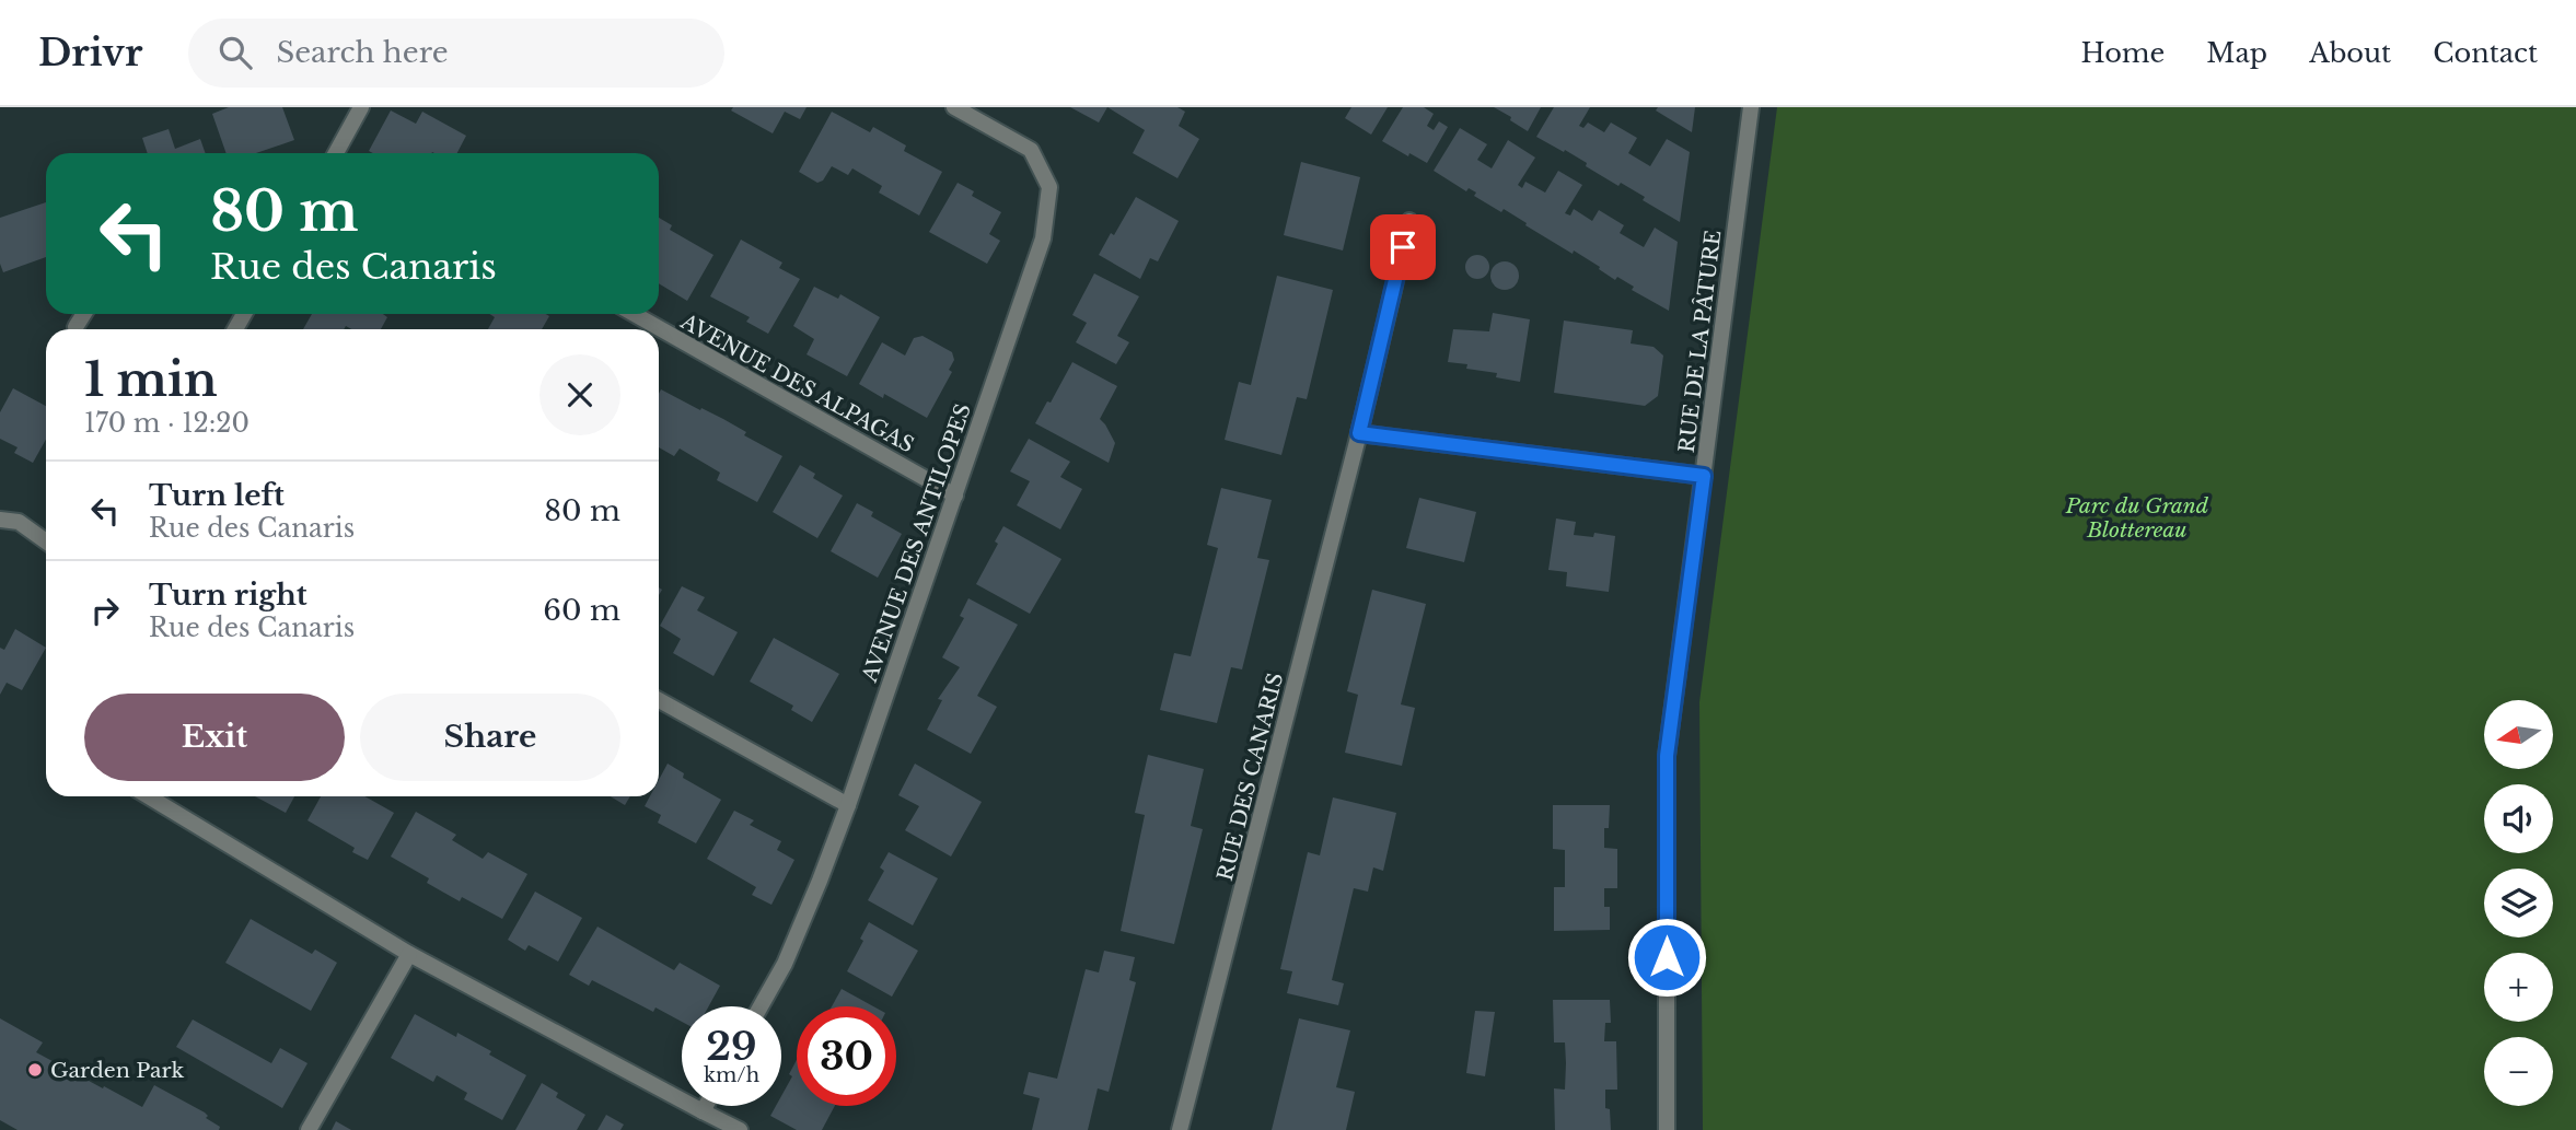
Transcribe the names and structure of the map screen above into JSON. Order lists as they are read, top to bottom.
{
  "streets": {
    "street": [
      "RUE DE LA PÂTURE",
      "AVENUE DES ALPAGAS",
      "AVENUE DES ANTILOPES",
      "RUE DES CANARIS"
    ]
  },
  "crossings": [
    ["AVENUE DES ALPAGAS", "AVENUE DES ANTILOPES"]
  ],
  "parks": ["Parc du Grand Blottereau"],
  "places": ["Garden Park"],
  "north": "left",
  "page": {
    "header": "Drivr",
    "search": "Search here",
    "nav": [
      "Home",
      "Map",
      "About",
      "Contact"
    ],
    "turn": ["80 m", "Rue des Canaris"],
    "heading": ["1 min", "170 m · 12:20"],
    "list": [
      {
        "name": "Turn left",
        "note": "Rue des Canaris",
        "value": "80 m"
      },
      {
        "name": "Turn right",
        "note": "Rue des Canaris",
        "value": "60 m"
      }
    ],
    "buttons": ["Exit", "Share"],
    "map_buttons": ["+", "−"],
    "speed": "29 km/h",
    "limit": "30"
  }
}
